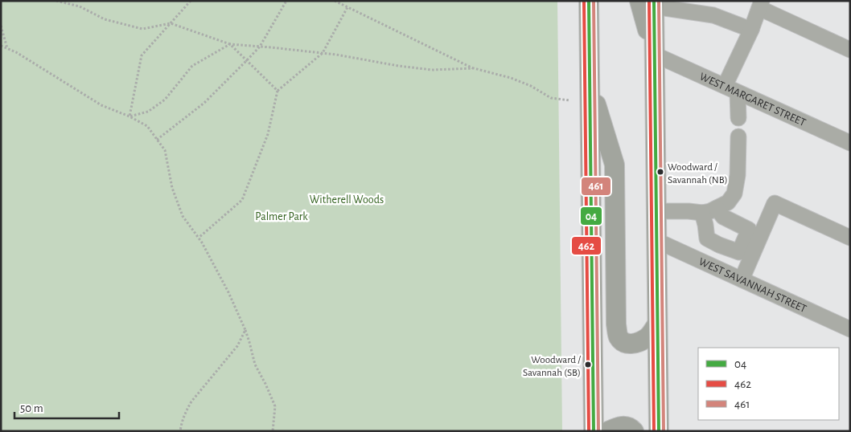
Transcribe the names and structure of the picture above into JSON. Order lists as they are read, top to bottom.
{
  "streets": {
    "street": ["WEST MARGARET STREET", "WEST SAVANNAH STREET"]
  },
  "parks": ["Witherell Woods", "Palmer Park"],
  "places": ["Woodward / Savannah (NB)", "Woodward / Savannah (SB)"],
  "lines": ["transit line 04", "transit line 462", "transit line 461"],
  "legend": ["04", "462", "461"],
  "scale_bar": "50 m"
}
